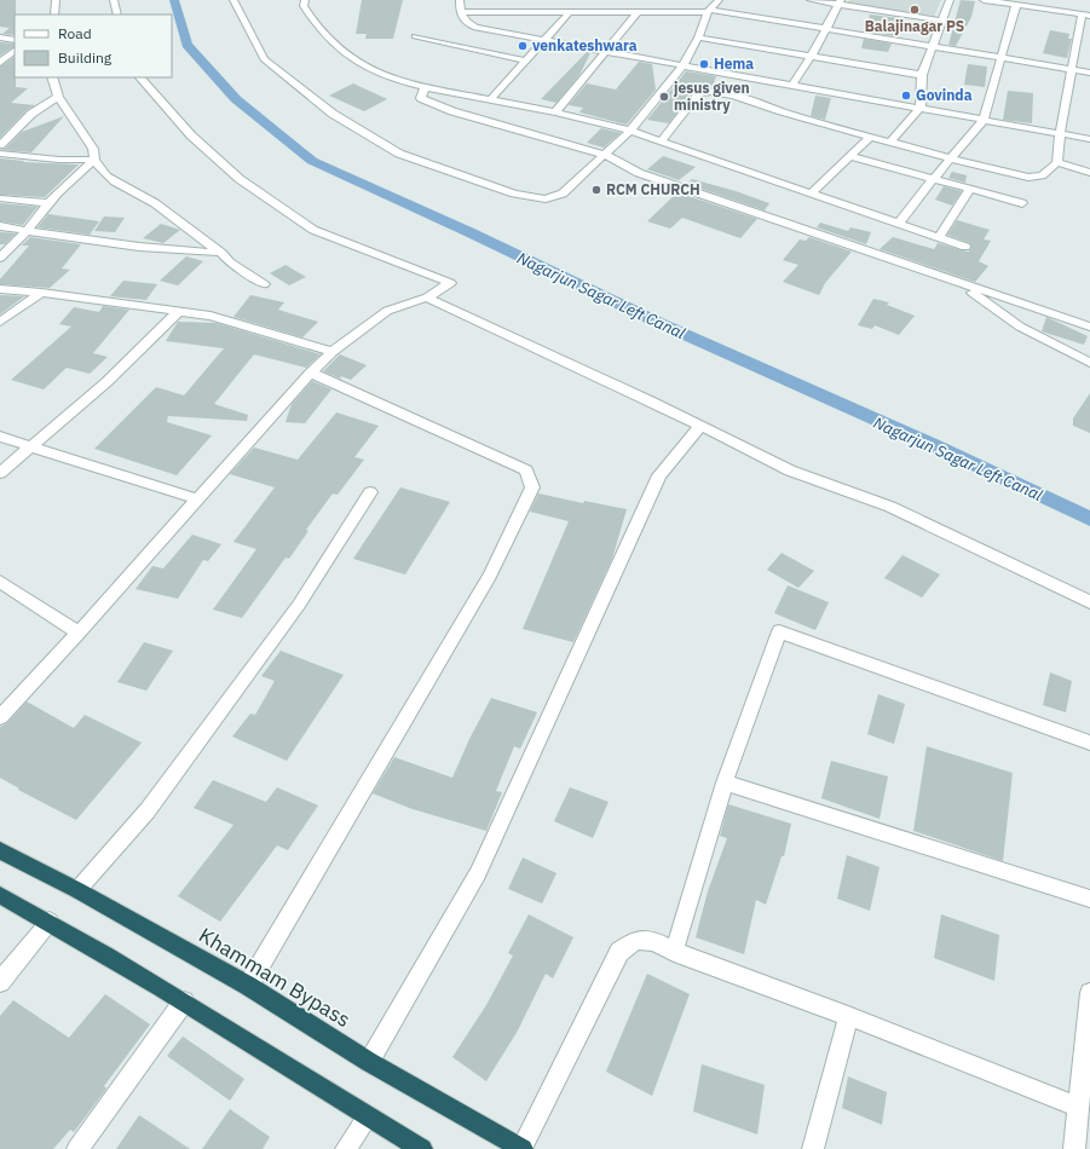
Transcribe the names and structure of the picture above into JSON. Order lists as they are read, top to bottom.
{
  "streets": {
    "highway": ["Khammam Bypass"]
  },
  "water": ["Nagarjun Sagar Left Canal"],
  "places": [
    "Balajinagar PS",
    "venkateshwara",
    "Hema",
    "Govinda",
    "jesus given ministry",
    "RCM CHURCH"
  ],
  "legend": ["Road", "Building"]
}
